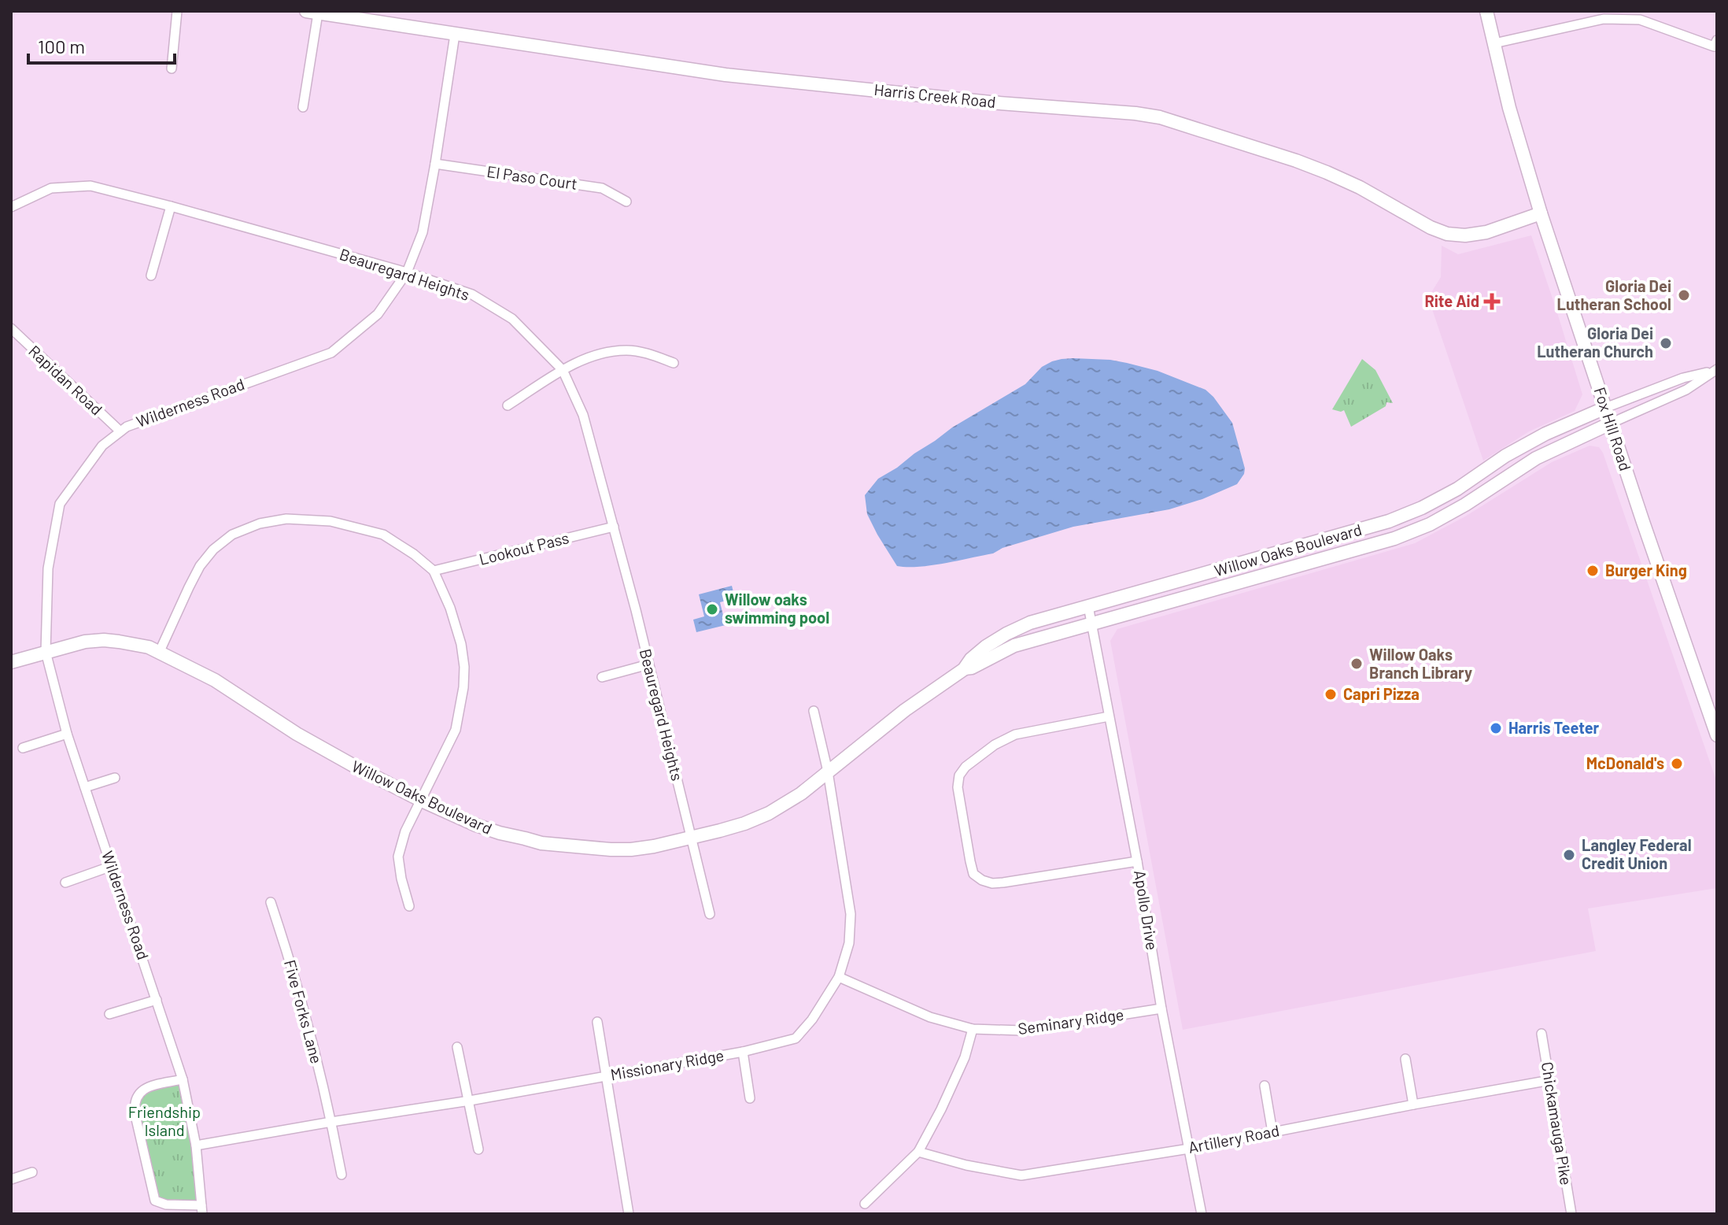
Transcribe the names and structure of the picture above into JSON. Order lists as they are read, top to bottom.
{
  "streets": {
    "street": [
      "Harris Creek Road",
      "El Paso Court",
      "Beauregard Heights",
      "Rapidan Road",
      "Wilderness Road",
      "Fox Hill Road",
      "Lookout Pass",
      "Willow Oaks Boulevard",
      "Apollo Drive",
      "Five Forks Lane",
      "Seminary Ridge",
      "Missionary Ridge",
      "Chickamauga Pike",
      "Artillery Road"
    ]
  },
  "crossings": [
    ["Harris Creek Road", "Wilderness Road"],
    ["Harris Creek Road", "Fox Hill Road"],
    ["El Paso Court", "Wilderness Road"],
    ["Beauregard Heights", "Wilderness Road"],
    ["Beauregard Heights", "Lookout Pass"],
    ["Beauregard Heights", "Willow Oaks Boulevard"],
    ["Rapidan Road", "Wilderness Road"],
    ["Wilderness Road", "Willow Oaks Boulevard"],
    ["Wilderness Road", "Missionary Ridge"],
    ["Fox Hill Road", "Willow Oaks Boulevard"],
    ["Willow Oaks Boulevard", "Apollo Drive"],
    ["Willow Oaks Boulevard", "Missionary Ridge"],
    ["Apollo Drive", "Seminary Ridge"],
    ["Apollo Drive", "Artillery Road"],
    ["Five Forks Lane", "Missionary Ridge"],
    ["Seminary Ridge", "Missionary Ridge"],
    ["Chickamauga Pike", "Artillery Road"]
  ],
  "parks": ["Friendship Island"],
  "places": {
    "other": [
      "Gloria Dei Lutheran School",
      "Gloria Dei Lutheran Church",
      "Burger King",
      "Willow oaks swimming pool",
      "Willow Oaks Branch Library",
      "Capri Pizza",
      "Harris Teeter",
      "McDonald's",
      "Langley Federal Credit Union"
    ],
    "health": ["Rite Aid"]
  },
  "scale_bar": "100 m"
}
